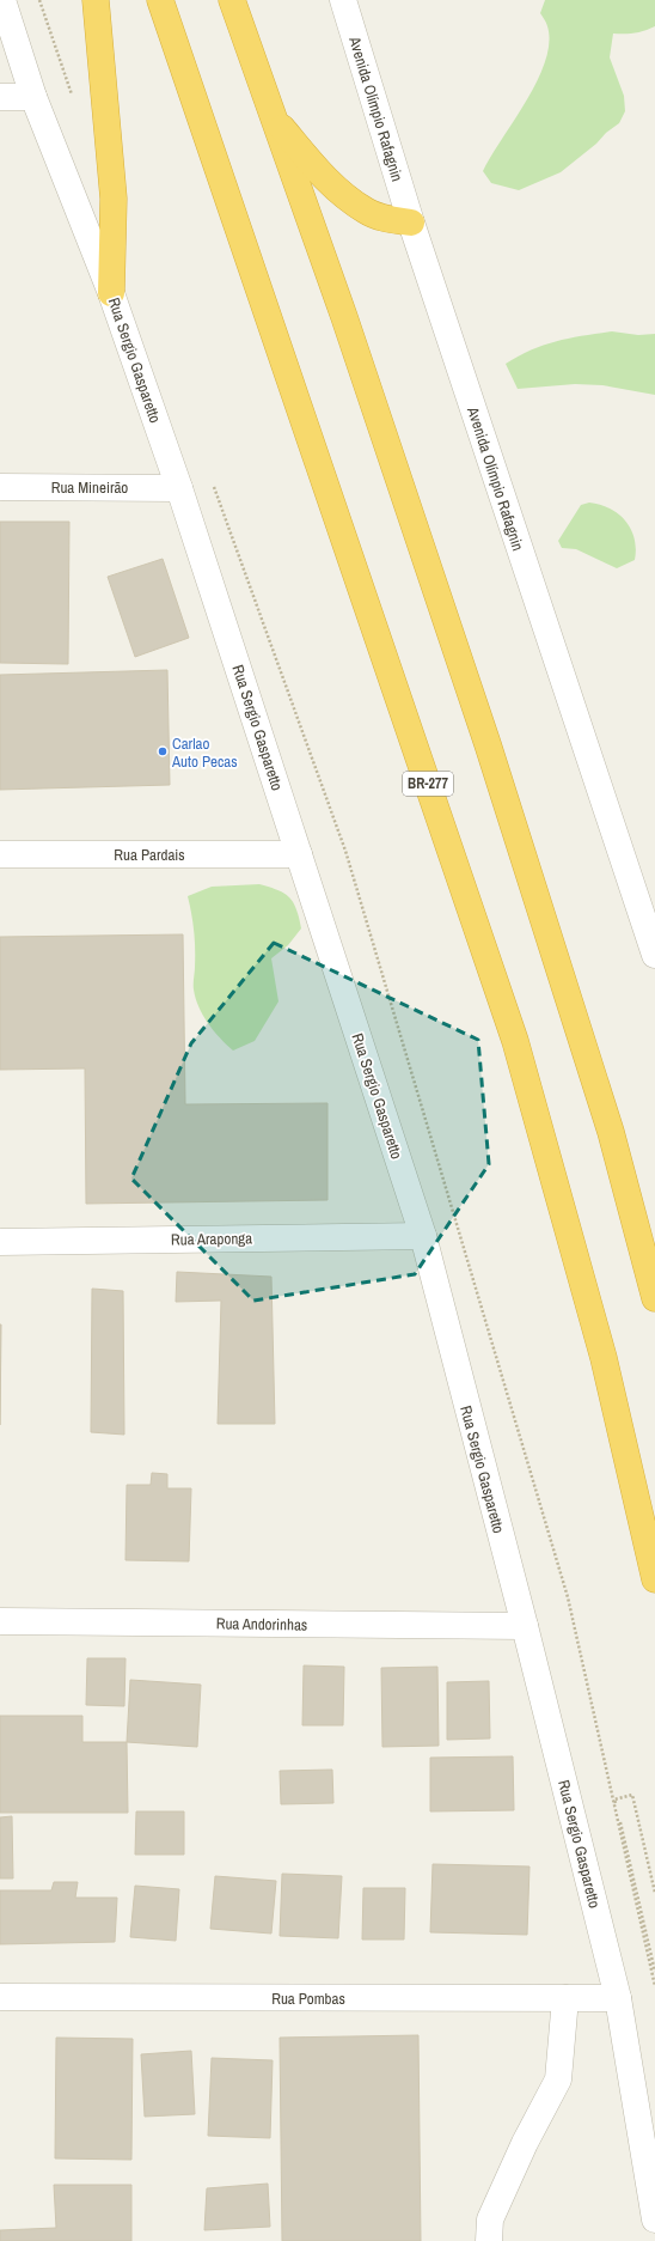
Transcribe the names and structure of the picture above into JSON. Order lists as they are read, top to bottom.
{
  "streets": {
    "highway": ["BR-277"],
    "street": [
      "Avenida Olímpio Rafagnin",
      "Rua Sergio Gasparetto",
      "Rua Mineirão",
      "Rua Pardais",
      "Rua Araponga",
      "Rua Andorinhas",
      "Rua Pombas"
    ]
  },
  "crossings": [
    ["Rua Sergio Gasparetto", "Rua Mineirão"],
    ["Rua Sergio Gasparetto", "Rua Pardais"],
    ["Rua Sergio Gasparetto", "Rua Araponga"],
    ["Rua Sergio Gasparetto", "Rua Andorinhas"],
    ["Rua Sergio Gasparetto", "Rua Pombas"]
  ],
  "places": ["Carlao Auto Pecas"]
}
